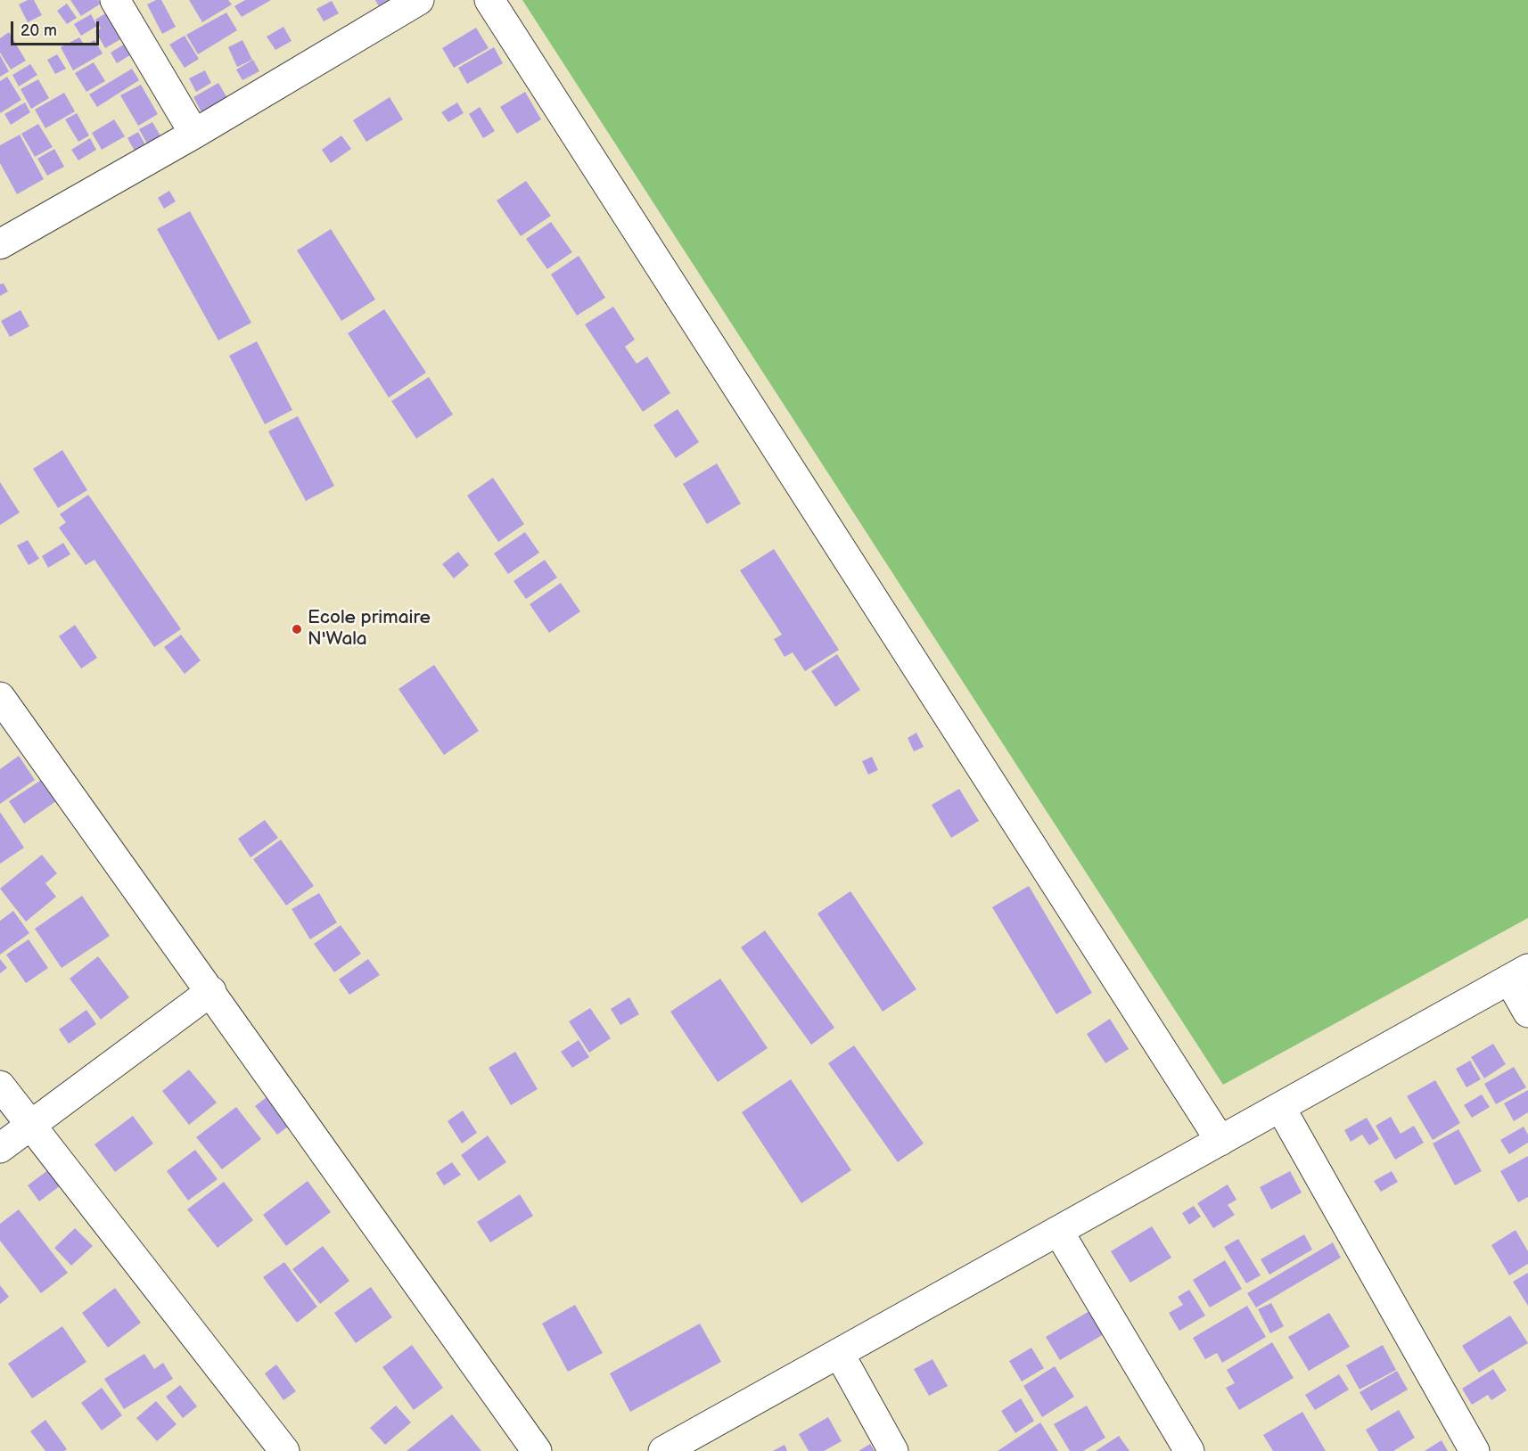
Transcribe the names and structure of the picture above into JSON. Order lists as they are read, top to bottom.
{
  "places": ["Ecole primaire N'Wala"],
  "scale_bar": "20 m"
}
